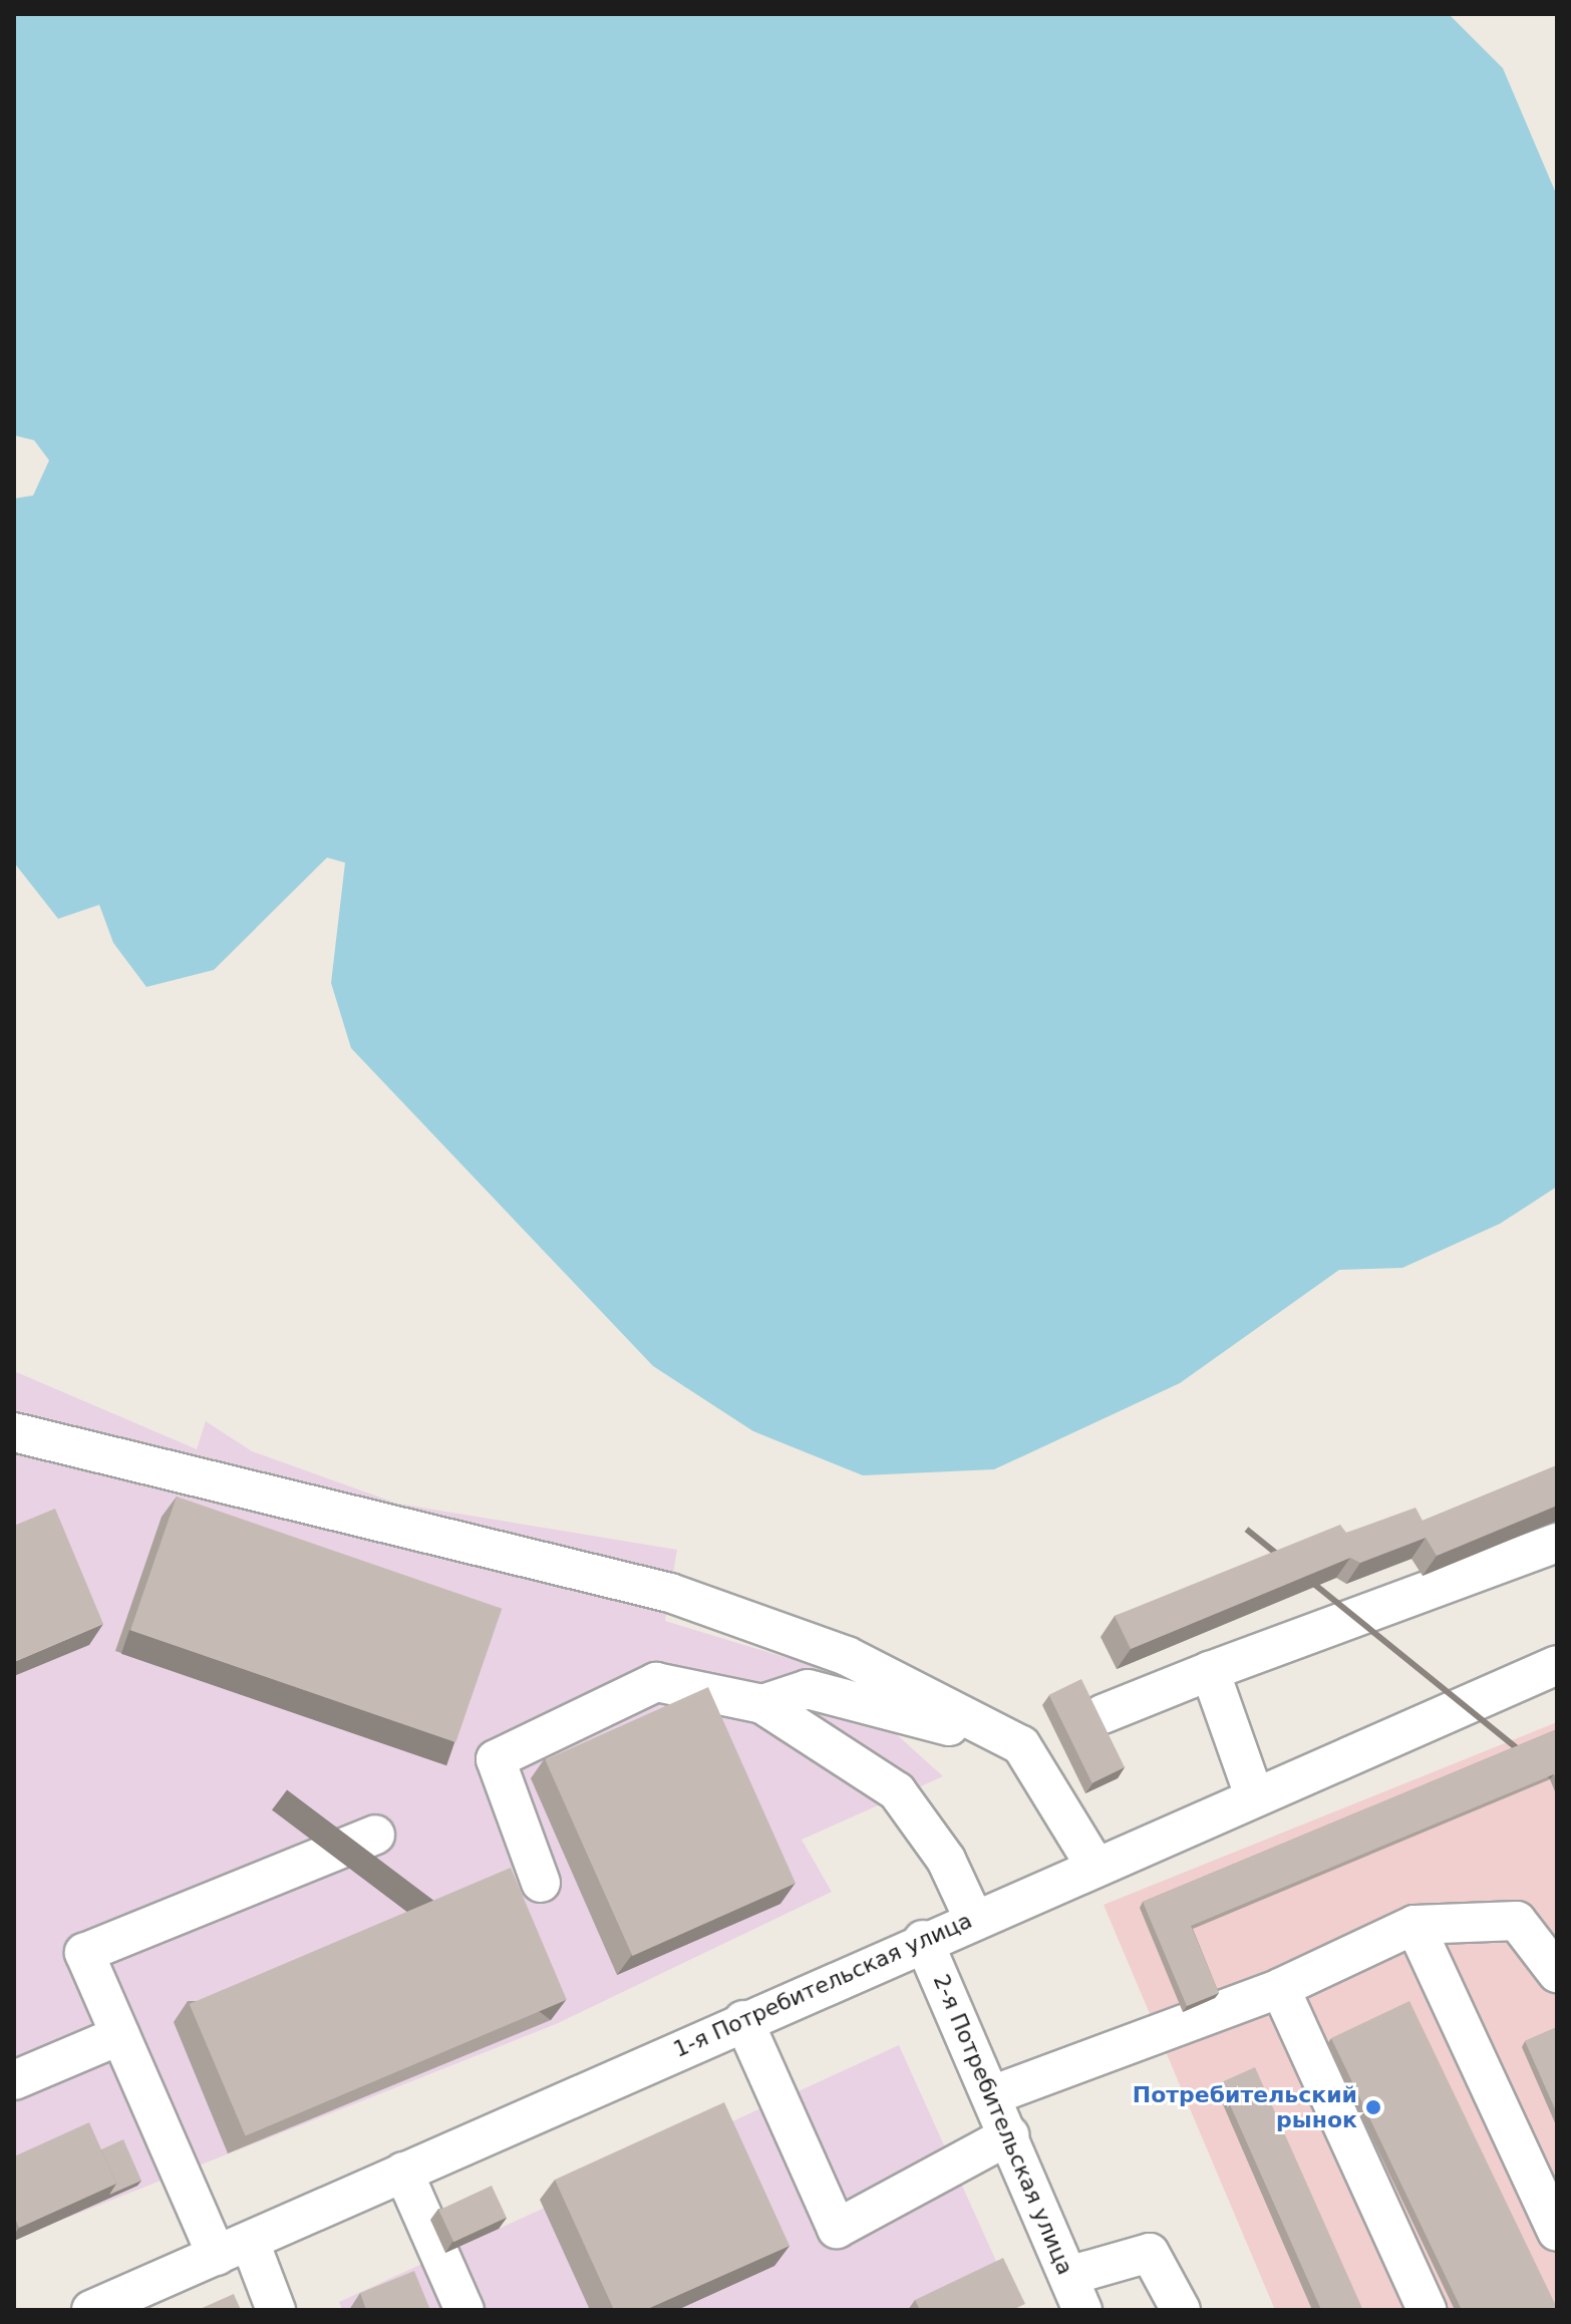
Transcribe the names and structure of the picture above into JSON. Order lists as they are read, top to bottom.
{
  "streets": {
    "street": ["1-я Потребительская улица", "2-я Потребительская улица"]
  },
  "crossings": [
    ["1-я Потребительская улица", "2-я Потребительская улица"]
  ],
  "places": ["Потребительский рынок"]
}
